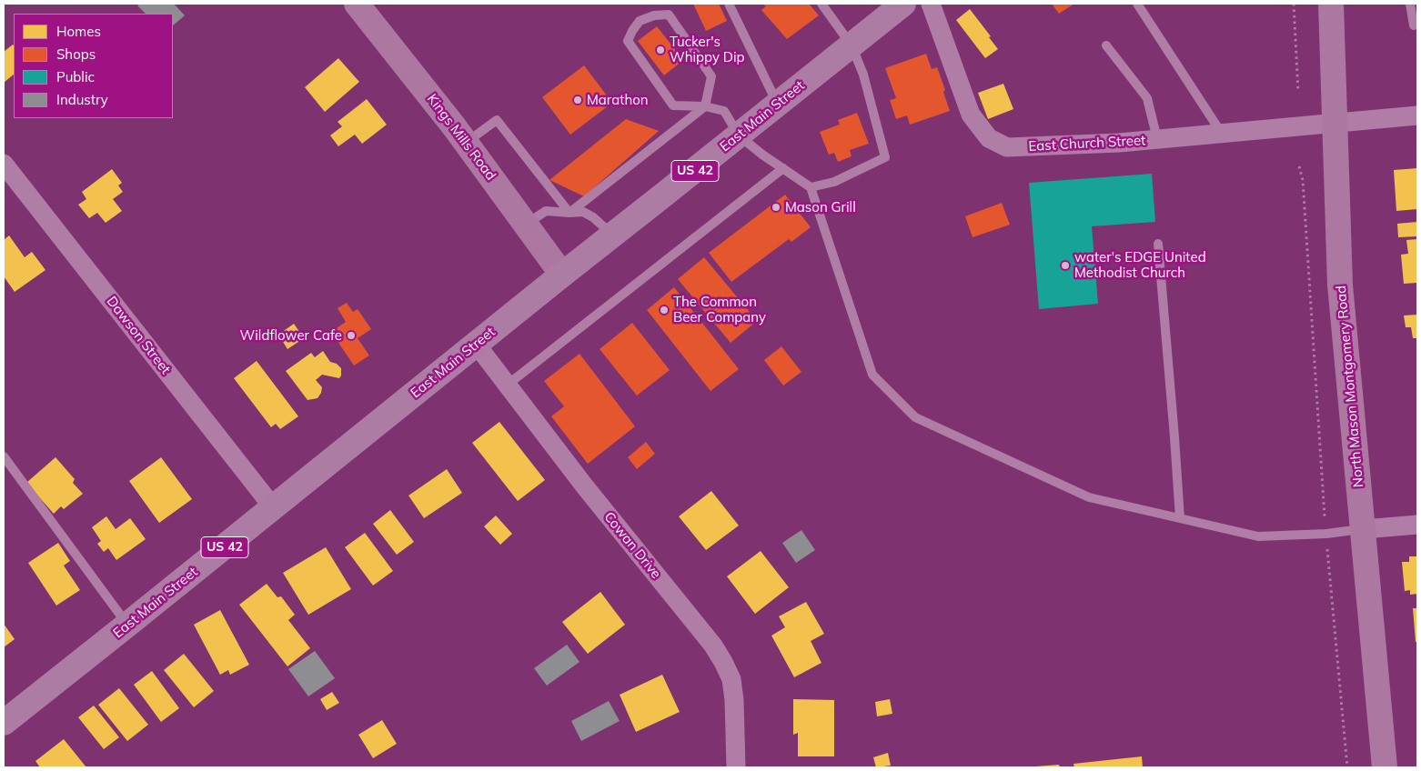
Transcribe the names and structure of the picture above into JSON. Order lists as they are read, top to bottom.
{
  "streets": {
    "main road": [
      "East Main Street",
      "Kings Mills Road",
      "US 42",
      "North Mason Montgomery Road"
    ],
    "street": ["East Church Street", "Dawson Street", "Cowan Drive"]
  },
  "crossings": [
    ["East Main Street", "Kings Mills Road"],
    ["East Main Street", "Dawson Street"],
    ["East Main Street", "Cowan Drive"],
    ["East Church Street", "North Mason Montgomery Road"]
  ],
  "places": [
    "Tucker's Whippy Dip",
    "Marathon",
    "Mason Grill",
    "water's EDGE United Methodist Church",
    "The Common Beer Company",
    "Wildflower Cafe"
  ],
  "legend": [
    "Homes",
    "Shops",
    "Public",
    "Industry"
  ]
}
